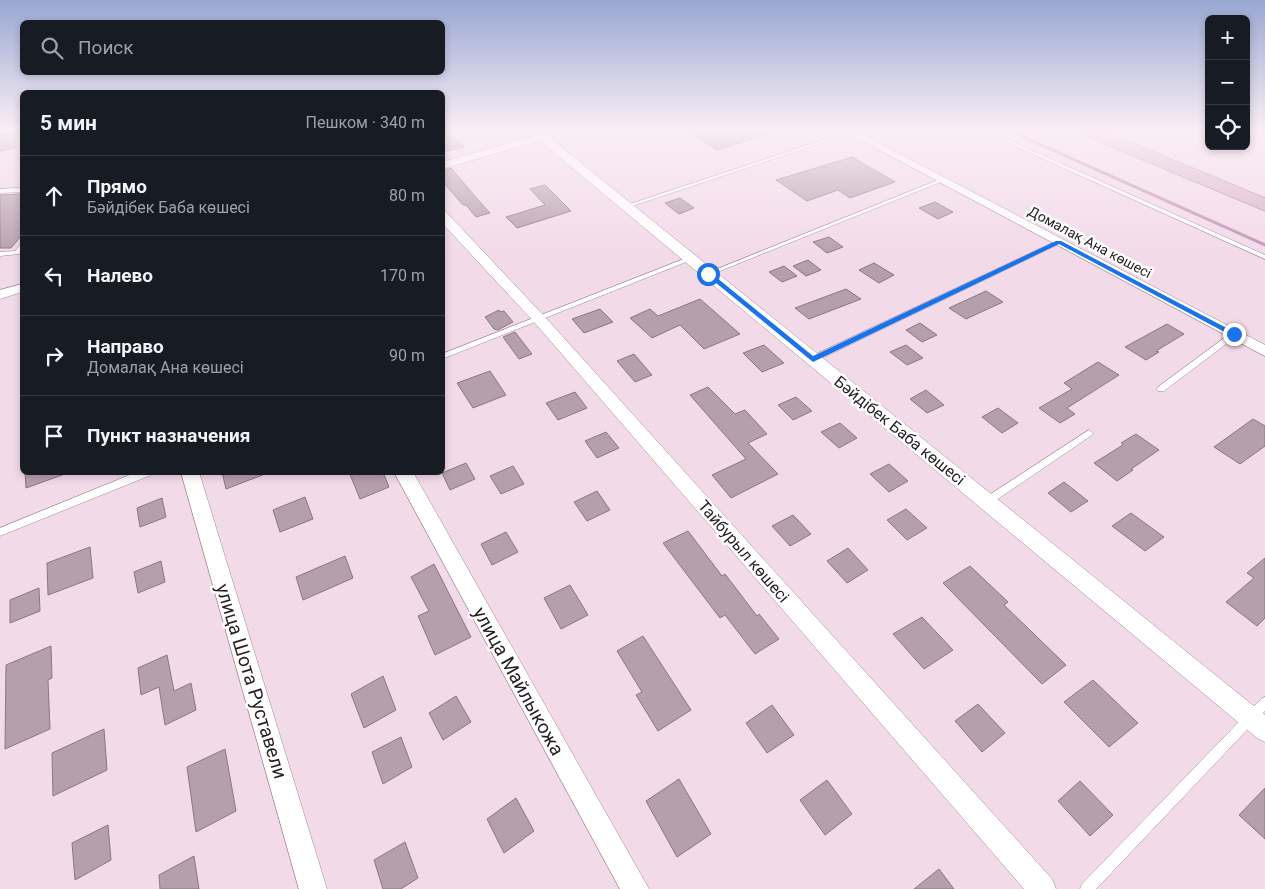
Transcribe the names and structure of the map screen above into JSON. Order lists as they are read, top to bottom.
{
  "streets": {
    "street": [
      "Домалақ Ана көшесі",
      "Бәйдібек Баба көшесі",
      "Тайбурыл көшесі",
      "улица Шота Руставели",
      "улица Майлыкожа"
    ]
  },
  "page": {
    "map_buttons": ["+", "−"],
    "search": "Поиск",
    "heading": ["5 мин", "Пешком · 340 m"],
    "list": [
      ["Прямо", "Бәйдібек Баба көшесі", "80 m"],
      ["Налево", "170 m"],
      ["Направо", "Домалақ Ана көшесі", "90 m"],
      "Пункт назначения"
    ]
  }
}
